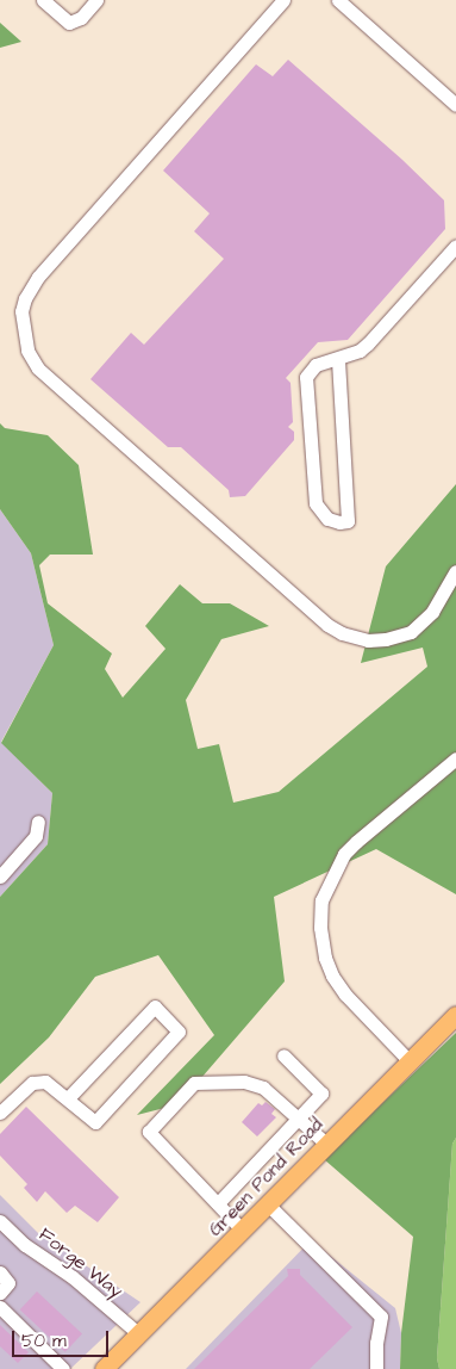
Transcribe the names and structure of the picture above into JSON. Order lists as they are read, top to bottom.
{
  "streets": {
    "main road": ["Green Pond Road"],
    "street": ["Forge Way"]
  },
  "crossings": [
    ["Green Pond Road", "Forge Way"]
  ],
  "scale_bar": "50 m"
}
